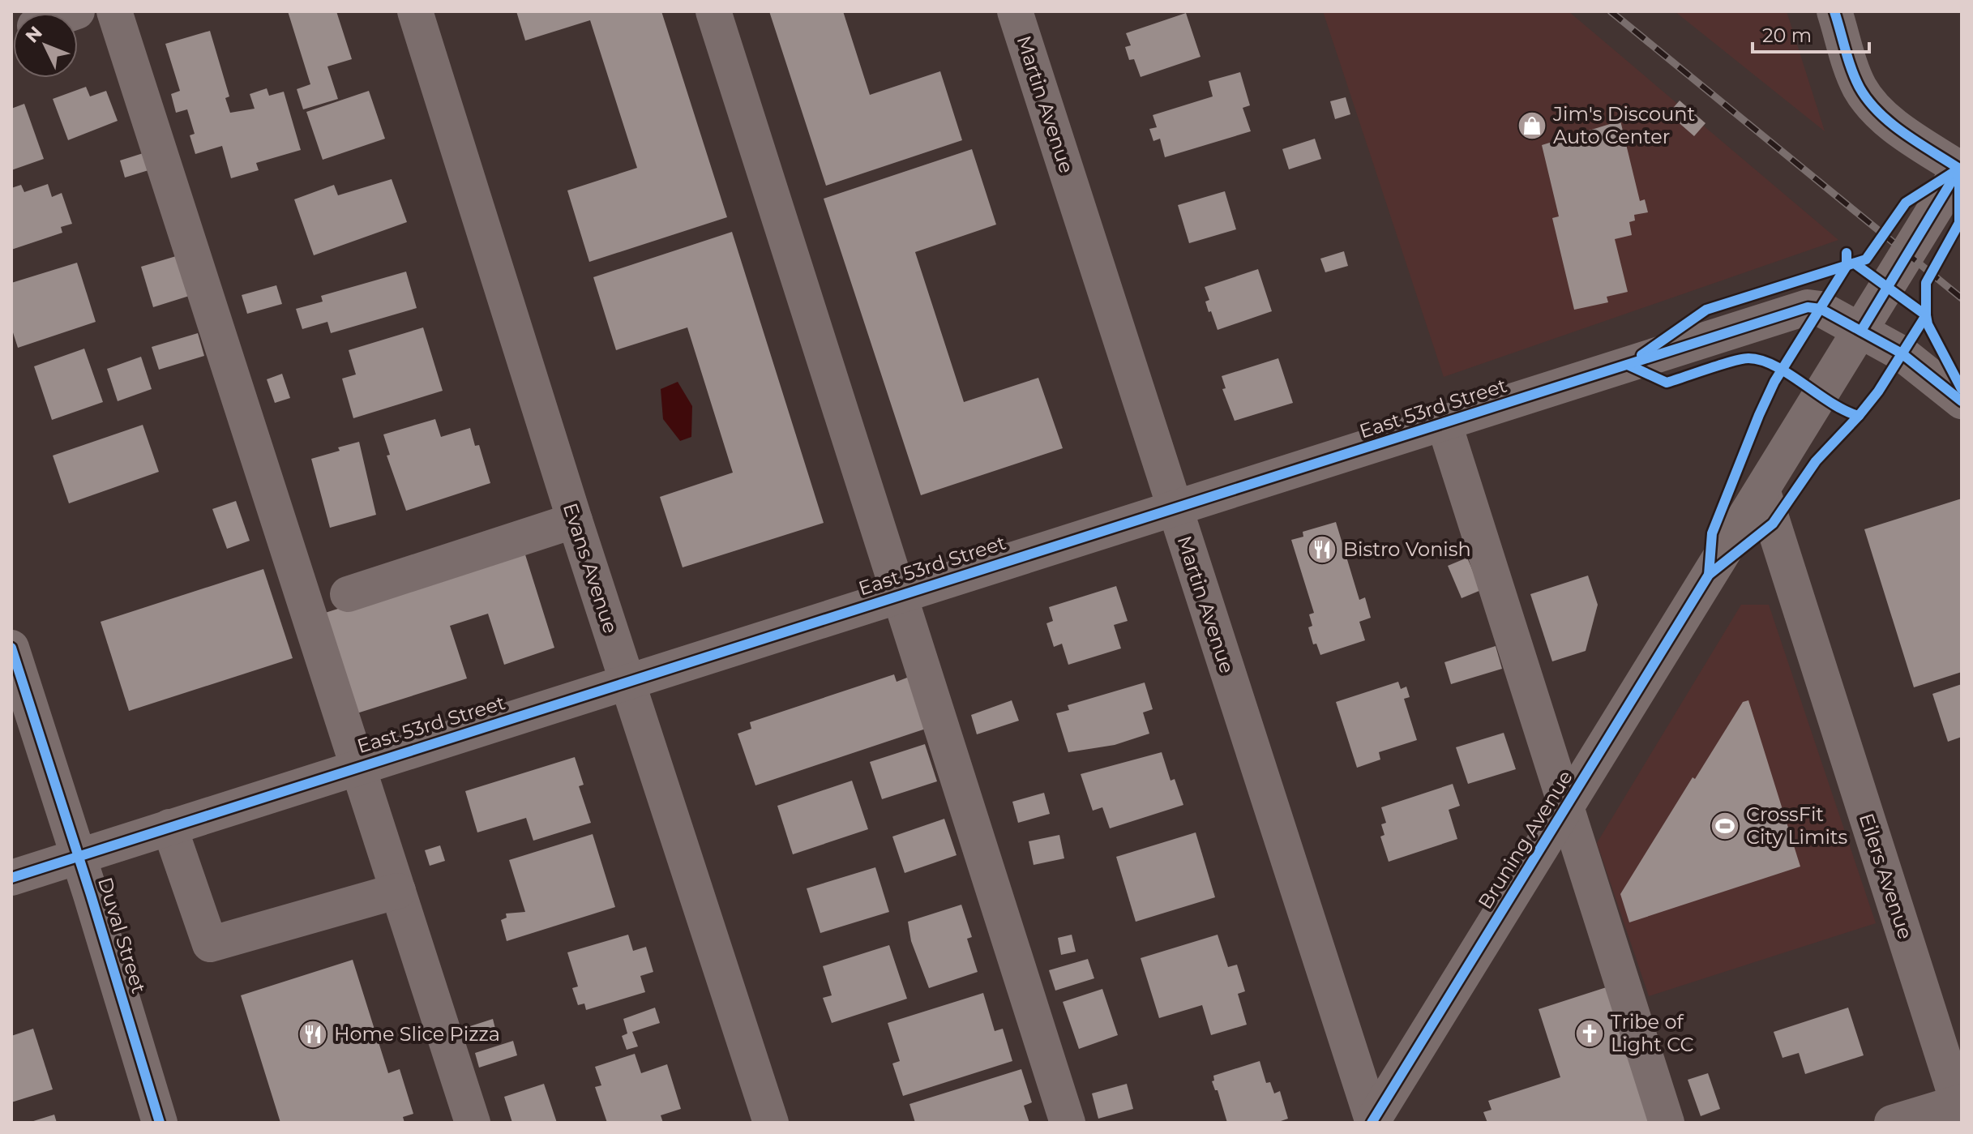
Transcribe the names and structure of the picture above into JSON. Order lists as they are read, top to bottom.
{
  "streets": {
    "street": [
      "Martin Avenue",
      "East 53rd Street",
      "Evans Avenue",
      "Bruning Avenue",
      "Eilers Avenue",
      "Duval Street"
    ]
  },
  "crossings": [
    ["Martin Avenue", "East 53rd Street"],
    ["Martin Avenue", "Bruning Avenue"],
    ["East 53rd Street", "Evans Avenue"],
    ["East 53rd Street", "Bruning Avenue"],
    ["East 53rd Street", "Duval Street"],
    ["Bruning Avenue", "Eilers Avenue"]
  ],
  "places": {
    "shop": ["Jim's Discount Auto Center"],
    "restaurant": ["Bistro Vonish", "Home Slice Pizza"],
    "sports": ["CrossFit City Limits"],
    "church": ["Tribe of Light CC"]
  },
  "scale_bar": "20 m",
  "north": "top left"
}
